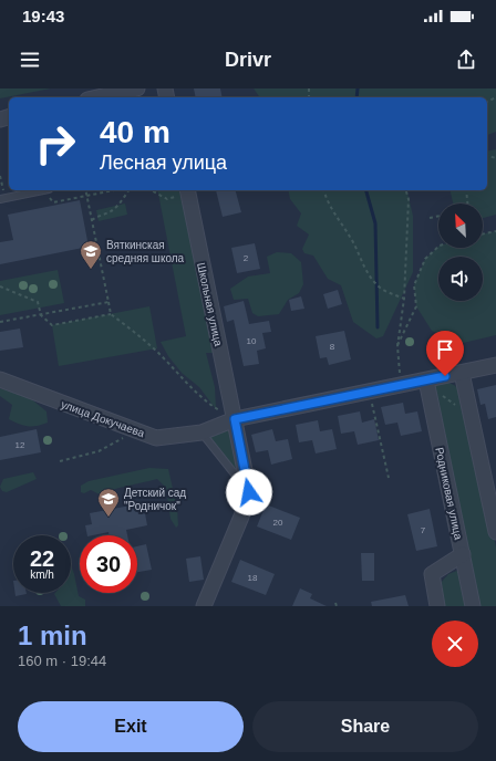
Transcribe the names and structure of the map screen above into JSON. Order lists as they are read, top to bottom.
{
  "streets": {
    "street": ["Школьная улица", "улица Докучаева", "Родниковая улица"]
  },
  "crossings": [
    ["Школьная улица", "улица Докучаева"],
    ["улица Докучаева", "Родниковая улица"]
  ],
  "places": {
    "school or university": ["Вяткинская средняя школа", "Детский сад \"Родничок\""]
  },
  "house_numbers": [
    "2",
    "10",
    "8",
    "12",
    "20",
    "7",
    "18"
  ],
  "north": "top left",
  "page": {
    "status": "19:43",
    "header": "Drivr",
    "turn": ["40 m", "Лесная улица"],
    "speed": "22 km/h",
    "limit": "30",
    "heading": ["1 min", "160 m · 19:44"],
    "buttons": ["Exit", "Share"]
  }
}
